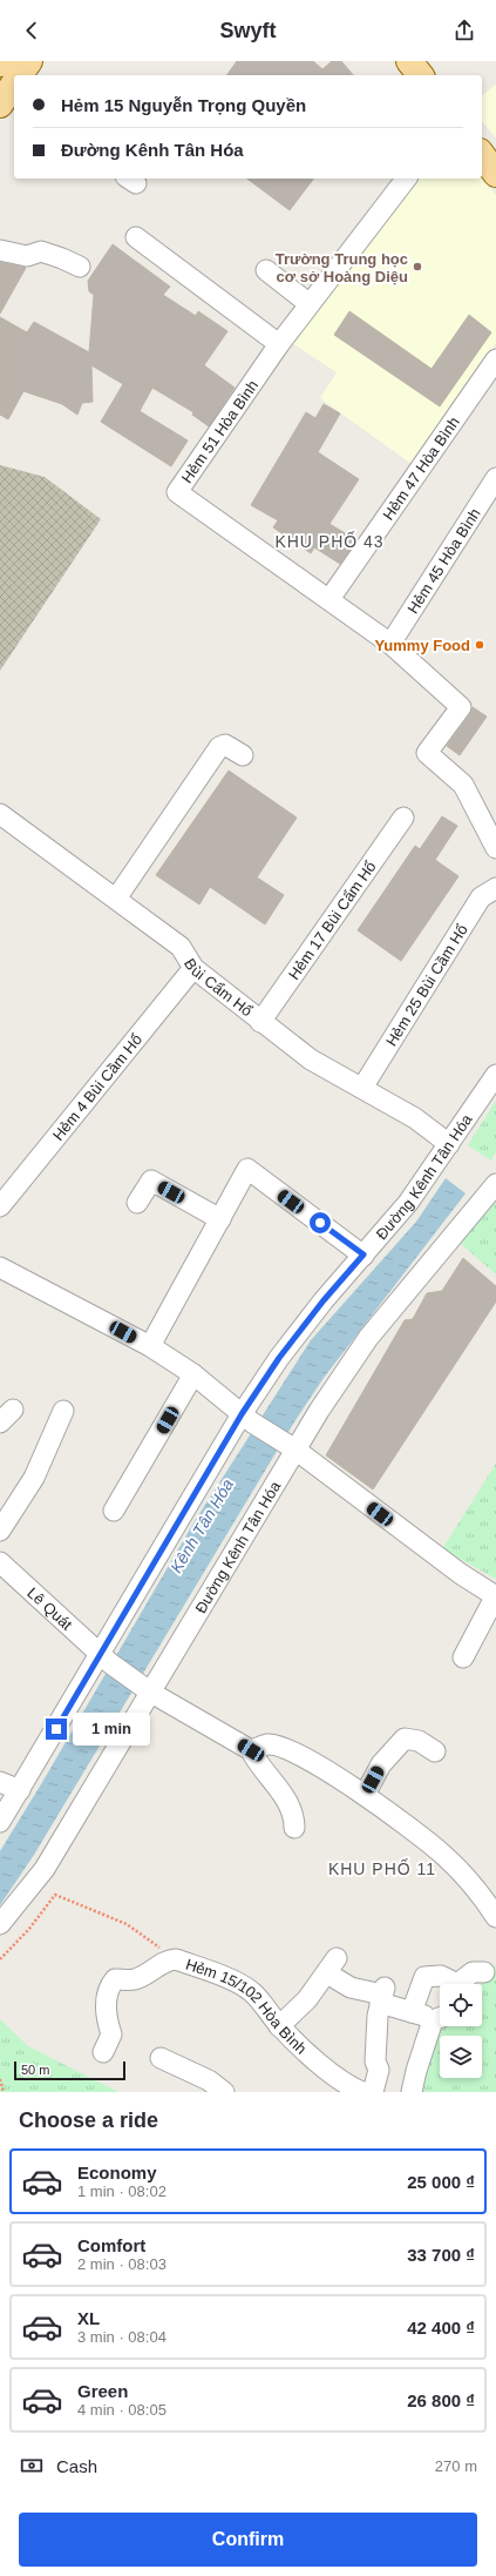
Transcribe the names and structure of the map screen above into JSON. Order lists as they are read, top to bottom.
{
  "streets": {
    "street": [
      "Hẻm 51 Hòa Bình",
      "Hẻm 47 Hòa Bình",
      "Hẻm 45 Hòa Bình",
      "Hẻm 17 Bùi Cẩm Hổ",
      "Hẻm 25 Bùi Cầm Hổ",
      "Bùi Cẩm Hổ",
      "Hẻm 4 Bùi Cầm Hổ",
      "Đường Kênh Tân Hóa",
      "Lê Quát",
      "Hẻm 15/102 Hòa Bình"
    ]
  },
  "crossings": [
    ["Hẻm 51 Hòa Bình", "Hẻm 47 Hòa Bình"],
    ["Hẻm 51 Hòa Bình", "Hẻm 45 Hòa Bình"],
    ["Hẻm 17 Bùi Cẩm Hổ", "Bùi Cẩm Hổ"],
    ["Hẻm 25 Bùi Cầm Hổ", "Bùi Cẩm Hổ"],
    ["Bùi Cẩm Hổ", "Hẻm 4 Bùi Cầm Hổ"],
    ["Bùi Cẩm Hổ", "Đường Kênh Tân Hóa"],
    ["Đường Kênh Tân Hóa", "Lê Quát"]
  ],
  "districts": ["KHU PHỐ 43", "KHU PHỐ 11"],
  "water": ["Kênh Tân Hóa"],
  "places": ["Trường Trung học cơ sở Hoàng Diệu", "Yummy Food"],
  "scale_bar": "50 m",
  "page": {
    "header": "Swyft",
    "banner": ["Hẻm 15 Nguyễn Trọng Quyền", "Đường Kênh Tân Hóa"],
    "bubble": "1 min",
    "scale": "50 m",
    "heading": "Choose a ride",
    "list": [
      {
        "name": "Economy",
        "note": "1 min · 08:02",
        "value": "25 000 ₫"
      },
      {
        "name": "Comfort",
        "note": "2 min · 08:03",
        "value": "33 700 ₫"
      },
      {
        "name": "XL",
        "note": "3 min · 08:04",
        "value": "42 400 ₫"
      },
      {
        "name": "Green",
        "note": "4 min · 08:05",
        "value": "26 800 ₫"
      }
    ],
    "pay": ["Cash", "270 m"],
    "buttons": "Confirm"
  }
}
